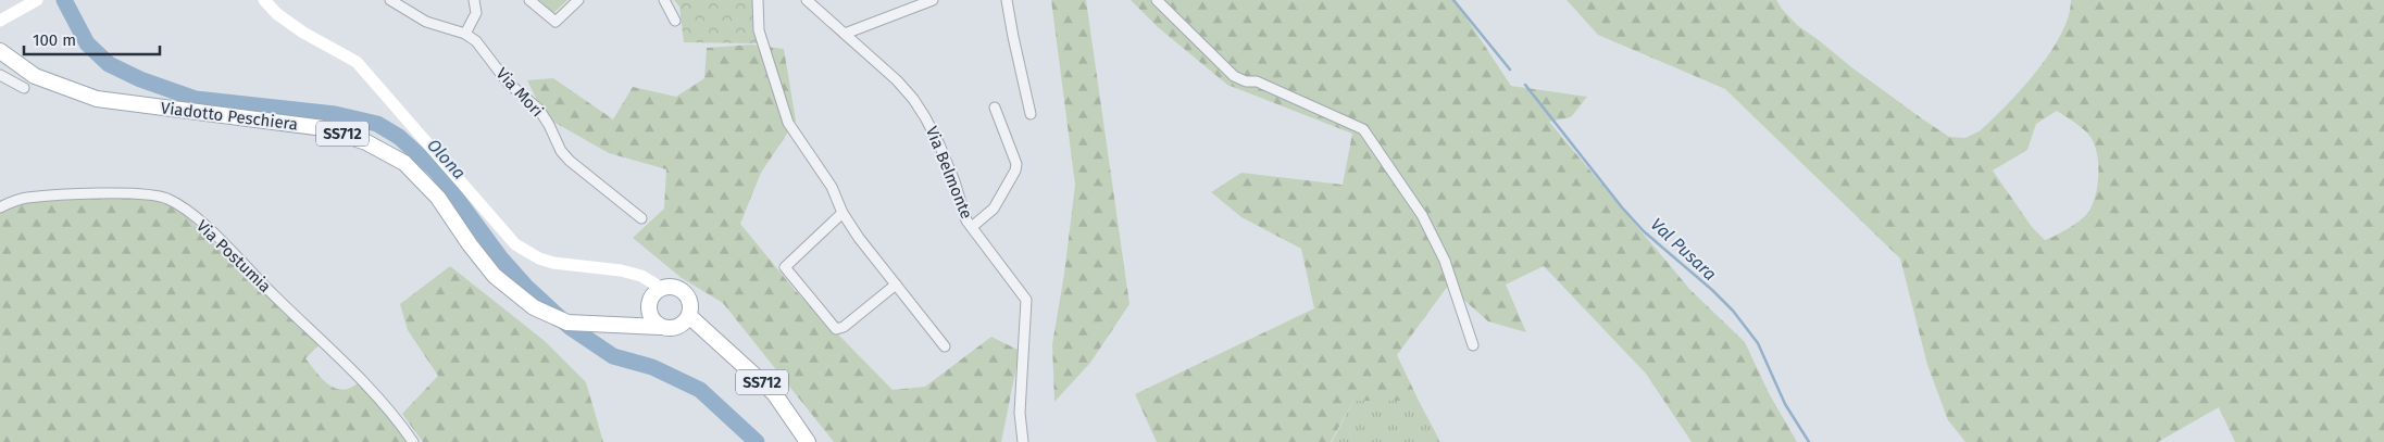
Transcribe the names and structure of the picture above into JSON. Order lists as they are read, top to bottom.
{
  "streets": {
    "main road": ["Viadotto Peschiera", "SS712"],
    "street": ["Via Mori", "Via Belmonte", "Via Postumia"]
  },
  "crossings": [
    ["Viadotto Peschiera", "SS712"]
  ],
  "water": ["Olona", "Val Pusara"],
  "scale_bar": "100 m"
}
